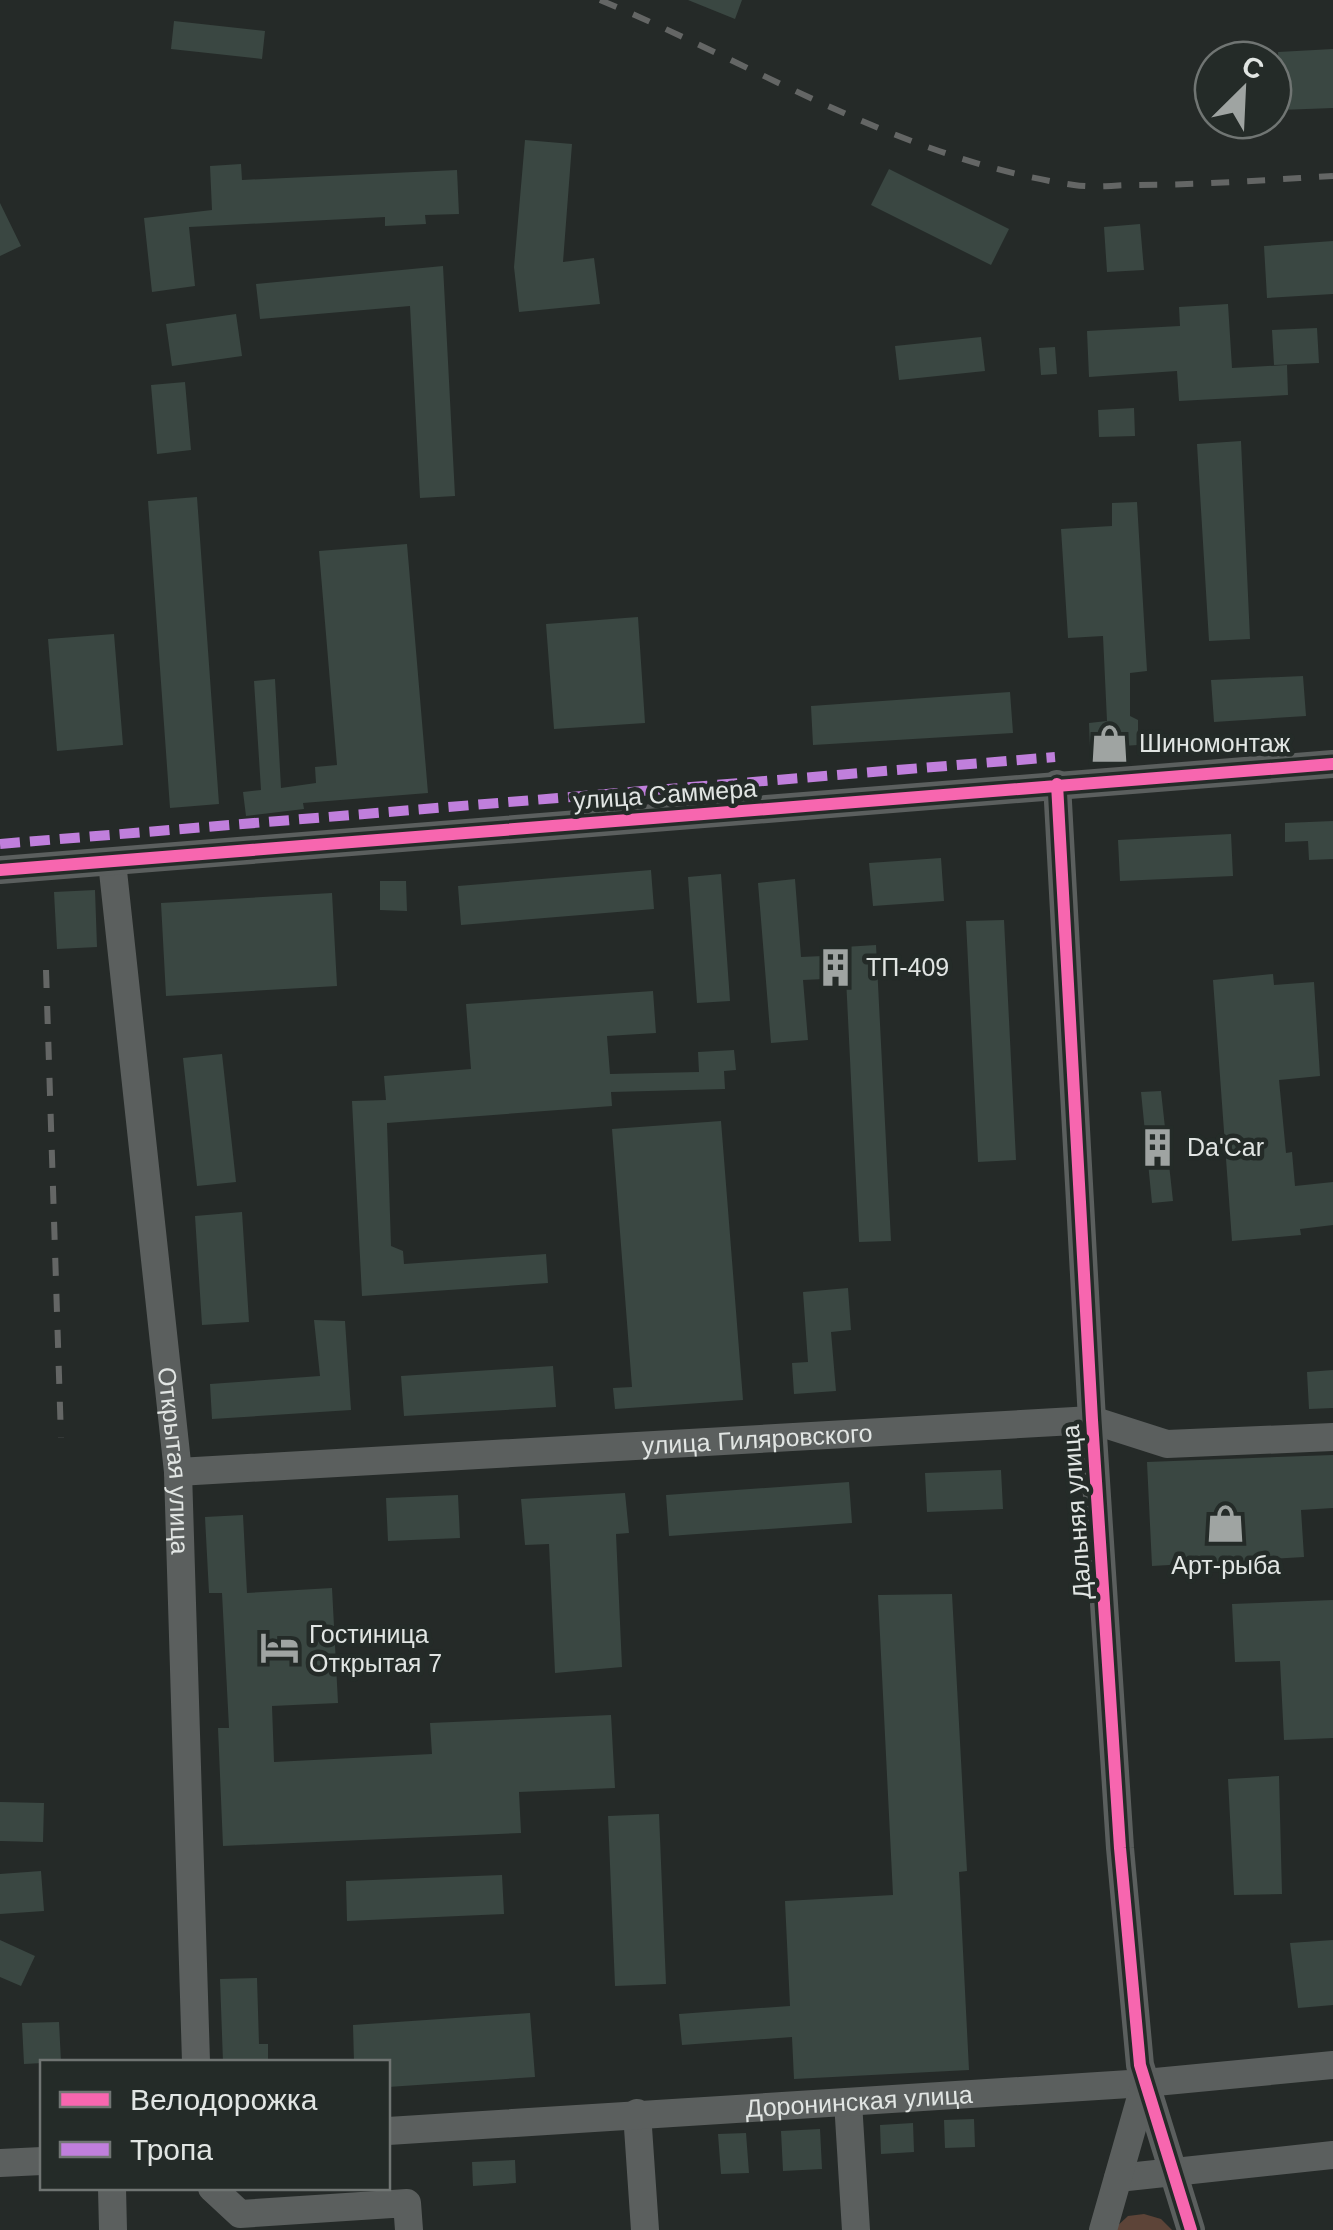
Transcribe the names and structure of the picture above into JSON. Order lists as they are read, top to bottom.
{
  "streets": {
    "street": [
      "улица Саммера",
      "улица Гиляровского",
      "Открытая улица",
      "Дальняя улица",
      "Доронинская улица"
    ]
  },
  "crossings": [
    ["улица Саммера", "Открытая улица"],
    ["улица Саммера", "Дальняя улица"],
    ["улица Гиляровского", "Открытая улица"],
    ["улица Гиляровского", "Дальняя улица"],
    ["Дальняя улица", "Доронинская улица"]
  ],
  "places": {
    "shop": ["Шиномонтаж", "Арт-рыба"],
    "building": ["ТП-409", "Da'Car"],
    "hotel": ["Гостиница Открытая 7"]
  },
  "legend": ["Велодорожка", "Тропа"],
  "north": "top right"
}
